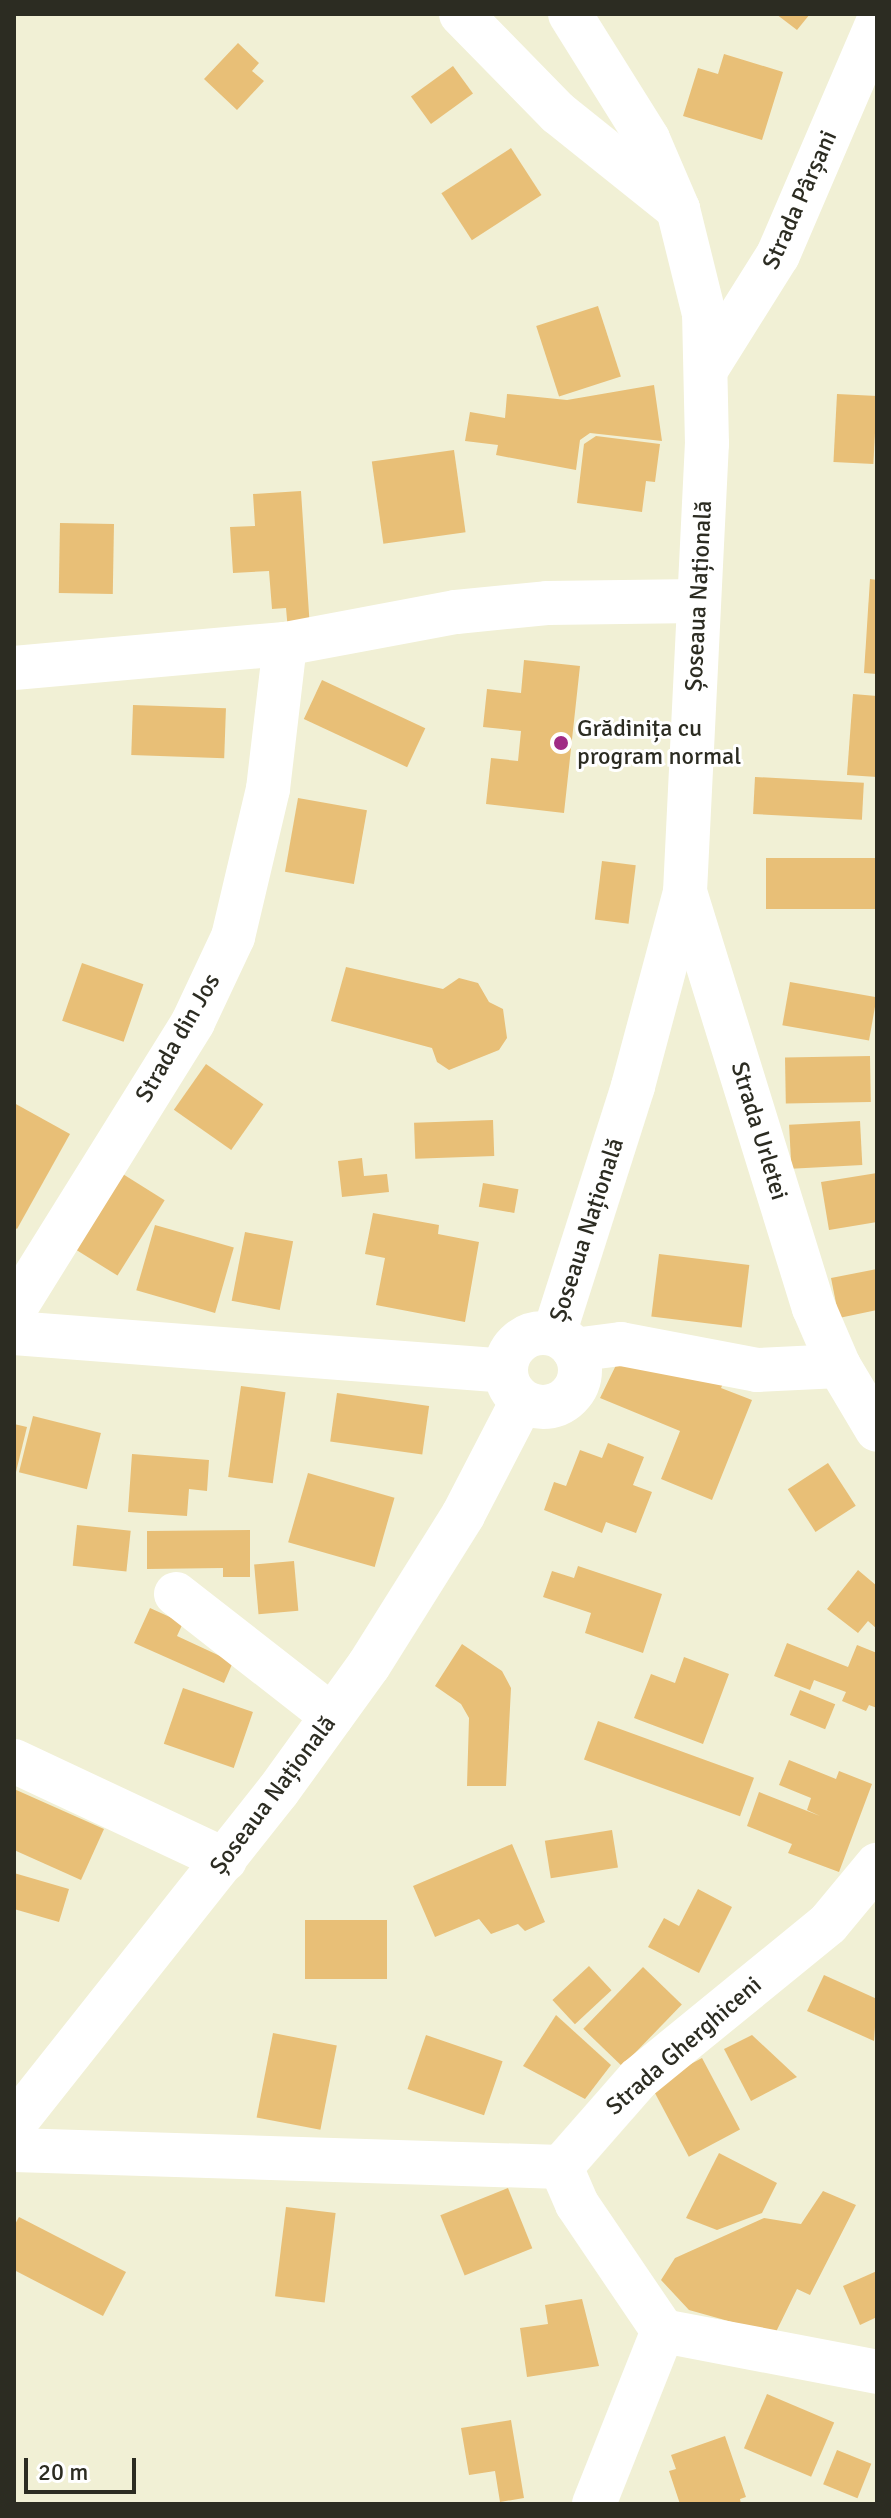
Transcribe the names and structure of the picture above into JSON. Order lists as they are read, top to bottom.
{
  "streets": {
    "street": [
      "Strada Pârșani",
      "Șoseaua Națională",
      "Strada din Jos",
      "Strada Urletei",
      "Strada Gherghiceni"
    ]
  },
  "crossings": [
    ["Strada Pârșani", "Șoseaua Națională"],
    ["Șoseaua Națională", "Strada Urletei"]
  ],
  "places": ["Grădinița cu program normal"],
  "scale_bar": "20 m"
}
